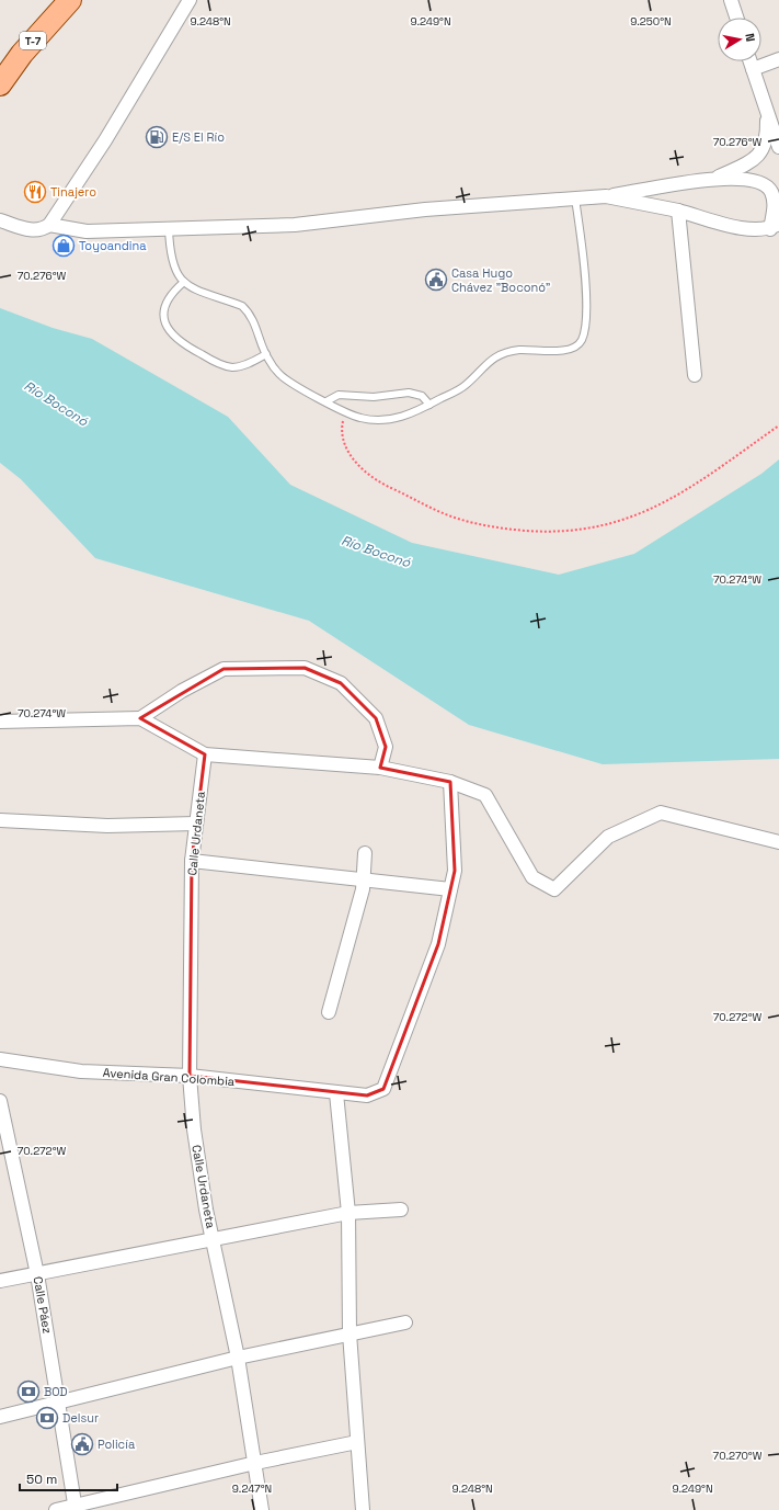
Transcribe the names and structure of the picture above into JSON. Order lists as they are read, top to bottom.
{
  "streets": {
    "main road": ["T-7"],
    "street": ["Calle Urdaneta", "Avenida Gran Colombia", "Calle Páez"]
  },
  "crossings": [
    ["Calle Urdaneta", "Avenida Gran Colombia"]
  ],
  "water": ["Río Boconó"],
  "places": {
    "fuel station": ["E/S El Río"],
    "restaurant": ["Tinajero"],
    "shop": ["Toyoandina"],
    "public building": ["Casa Hugo Chávez \"Boconó\"", "Policía"],
    "bank": ["BOD", "Delsur"]
  },
  "scale_bar": "50 m",
  "north": "right",
  "coordinates": [
    "9.248°N",
    "9.249°N",
    "9.250°N",
    "70.276°W",
    "70.274°W",
    "70.272°W",
    "70.270°W",
    "9.247°N"
  ]
}
